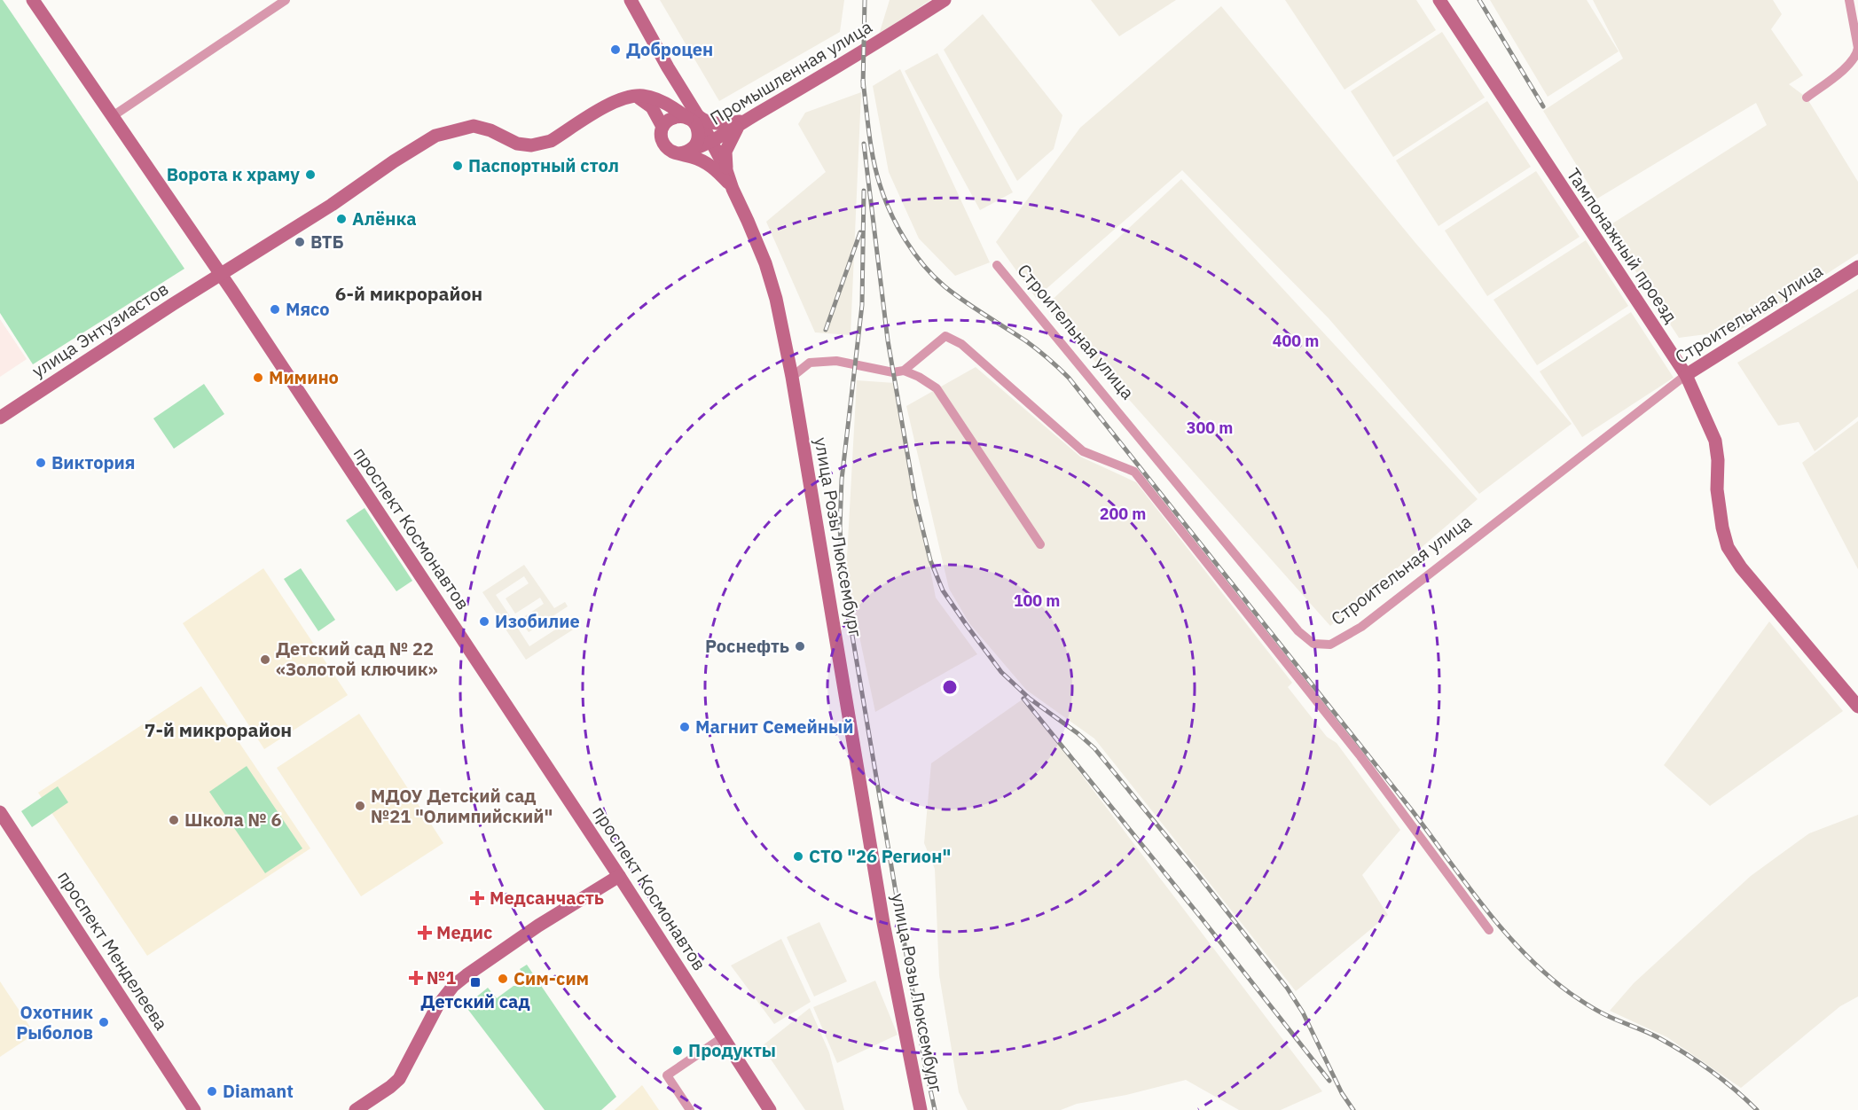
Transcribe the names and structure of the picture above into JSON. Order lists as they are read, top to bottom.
{
  "streets": {
    "main road": [
      "Промышленная улица",
      "Тампонажный проезд",
      "Строительная улица",
      "улица Энтузиастов",
      "проспект Космонавтов",
      "улица Розы Люксембург",
      "проспект Менделеева"
    ]
  },
  "crossings": [
    ["Промышленная улица", "улица Розы Люксембург"],
    ["Тампонажный проезд", "Строительная улица"],
    ["улица Энтузиастов", "проспект Космонавтов"]
  ],
  "districts": ["6-й микрорайон", "7-й микрорайон"],
  "places": {
    "other": [
      "Доброцен",
      "Паспортный стол",
      "Ворота к храму",
      "Алёнка",
      "ВТБ",
      "Мясо",
      "Мимино",
      "Виктория",
      "Изобилие",
      "Роснефть",
      "Детский сад № 22 «Золотой ключик»",
      "Магнит Семейный",
      "МДОУ Детский сад №21 \"Олимпийский\"",
      "Школа № 6",
      "СТО \"26 Регион\"",
      "Сим-сим",
      "Охотник Рыболов",
      "Продукты",
      "Diamant"
    ],
    "health": ["Медсанчасть", "Медис", "№1"],
    "transit": ["Детский сад"]
  },
  "rings": [
    "400 m",
    "300 m",
    "200 m",
    "100 m"
  ]
}
